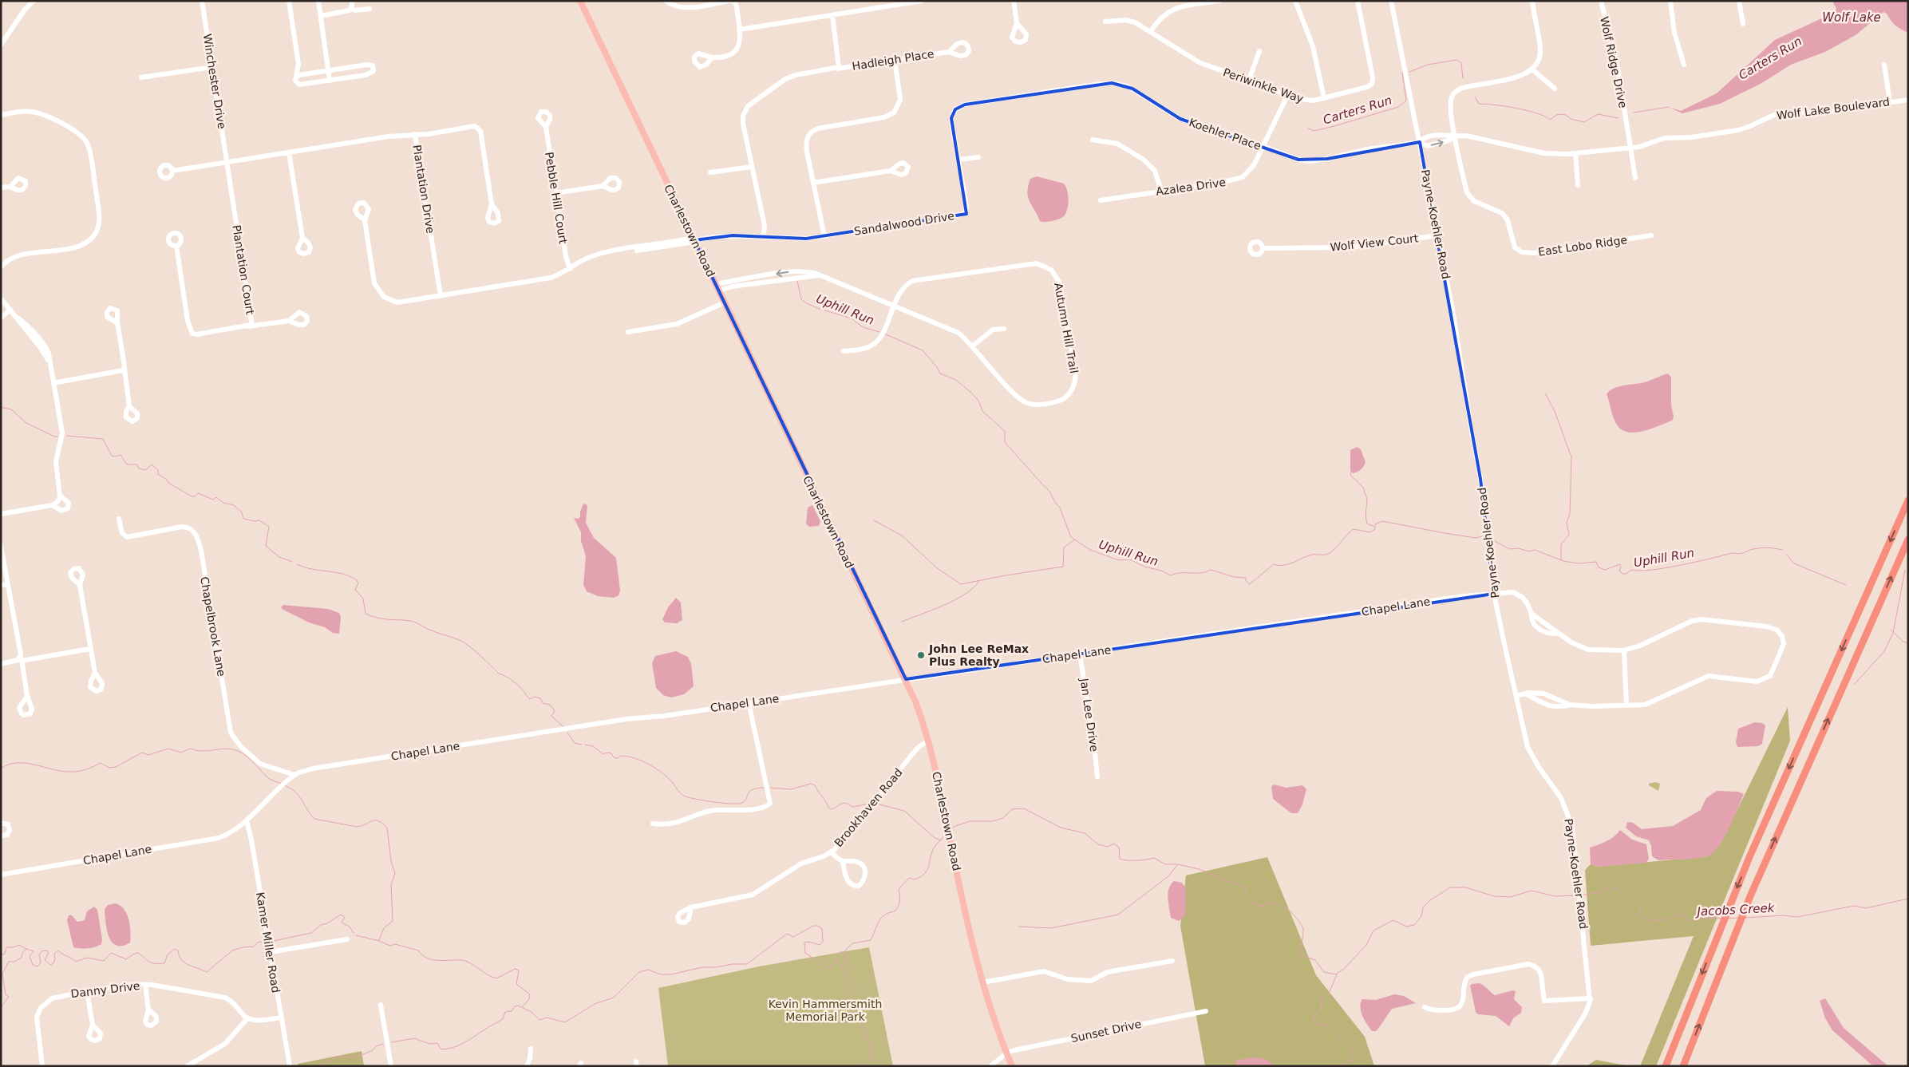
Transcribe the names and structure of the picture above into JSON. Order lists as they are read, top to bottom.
{
  "streets": {
    "main road": ["Charlestown Road"],
    "street": [
      "Hadleigh Place",
      "Wolf Ridge Drive",
      "Winchester Drive",
      "Periwinkle Way",
      "Wolf Lake Boulevard",
      "Koehler Place",
      "Azalea Drive",
      "Plantation Drive",
      "Pebble Hill Court",
      "Sandalwood Drive",
      "Payne-Koehler Road",
      "Wolf View Court",
      "East Lobo Ridge",
      "Plantation Court",
      "Autumn Hill Trail",
      "Chapel Lane",
      "Chapelbrook Lane",
      "Jan Lee Drive",
      "Brookhaven Road",
      "Kamer Miller Road",
      "Danny Drive",
      "Sunset Drive"
    ]
  },
  "crossings": [
    ["Hadleigh Place", "Sandalwood Drive"],
    ["Wolf Ridge Drive", "Wolf Lake Boulevard"],
    ["Winchester Drive", "Plantation Drive"],
    ["Winchester Drive", "Plantation Court"],
    ["Periwinkle Way", "Azalea Drive"],
    ["Wolf Lake Boulevard", "Koehler Place"],
    ["Wolf Lake Boulevard", "Payne-Koehler Road"],
    ["Wolf Lake Boulevard", "East Lobo Ridge"],
    ["Koehler Place", "Azalea Drive"],
    ["Koehler Place", "Sandalwood Drive"],
    ["Koehler Place", "Payne-Koehler Road"],
    ["Plantation Drive", "Plantation Court"],
    ["Sandalwood Drive", "Charlestown Road"],
    ["Payne-Koehler Road", "Wolf View Court"],
    ["Payne-Koehler Road", "Chapel Lane"],
    ["Charlestown Road", "Autumn Hill Trail"],
    ["Charlestown Road", "Chapel Lane"],
    ["Charlestown Road", "Brookhaven Road"],
    ["Charlestown Road", "Sunset Drive"],
    ["Chapel Lane", "Chapelbrook Lane"],
    ["Chapel Lane", "Jan Lee Drive"],
    ["Chapel Lane", "Kamer Miller Road"]
  ],
  "water": [
    "Wolf Lake",
    "Carters Run",
    "Uphill Run",
    "Jacobs Creek"
  ],
  "parks": ["Kevin Hammersmith Memorial Park"],
  "places": ["John Lee ReMax Plus Realty"]
}
